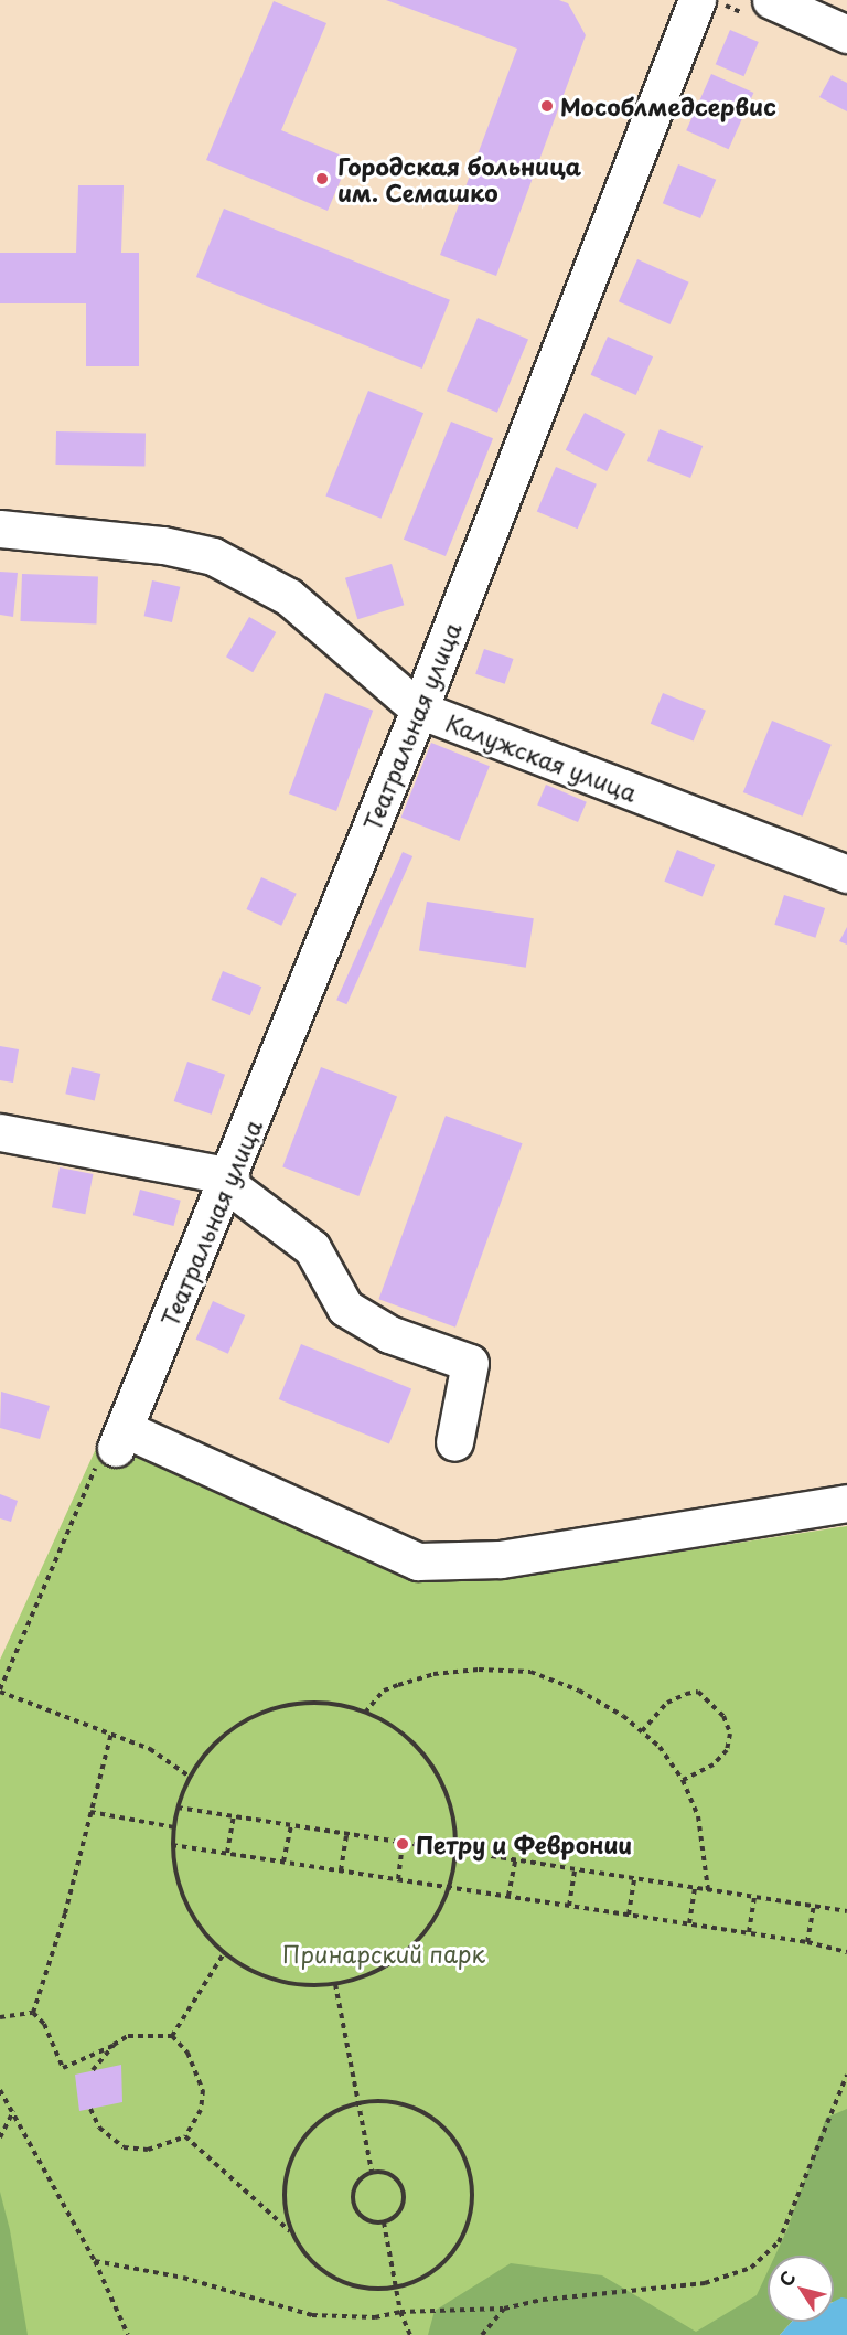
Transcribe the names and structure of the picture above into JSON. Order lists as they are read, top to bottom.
{
  "streets": {
    "street": ["Театральная улица", "Калужская улица"]
  },
  "crossings": [
    ["Театральная улица", "Калужская улица"]
  ],
  "parks": ["Принарский парк"],
  "places": ["Мособлмедсервис", "Городская больница им. Семашко", "Петру и Февронии"],
  "north": "top left"
}
